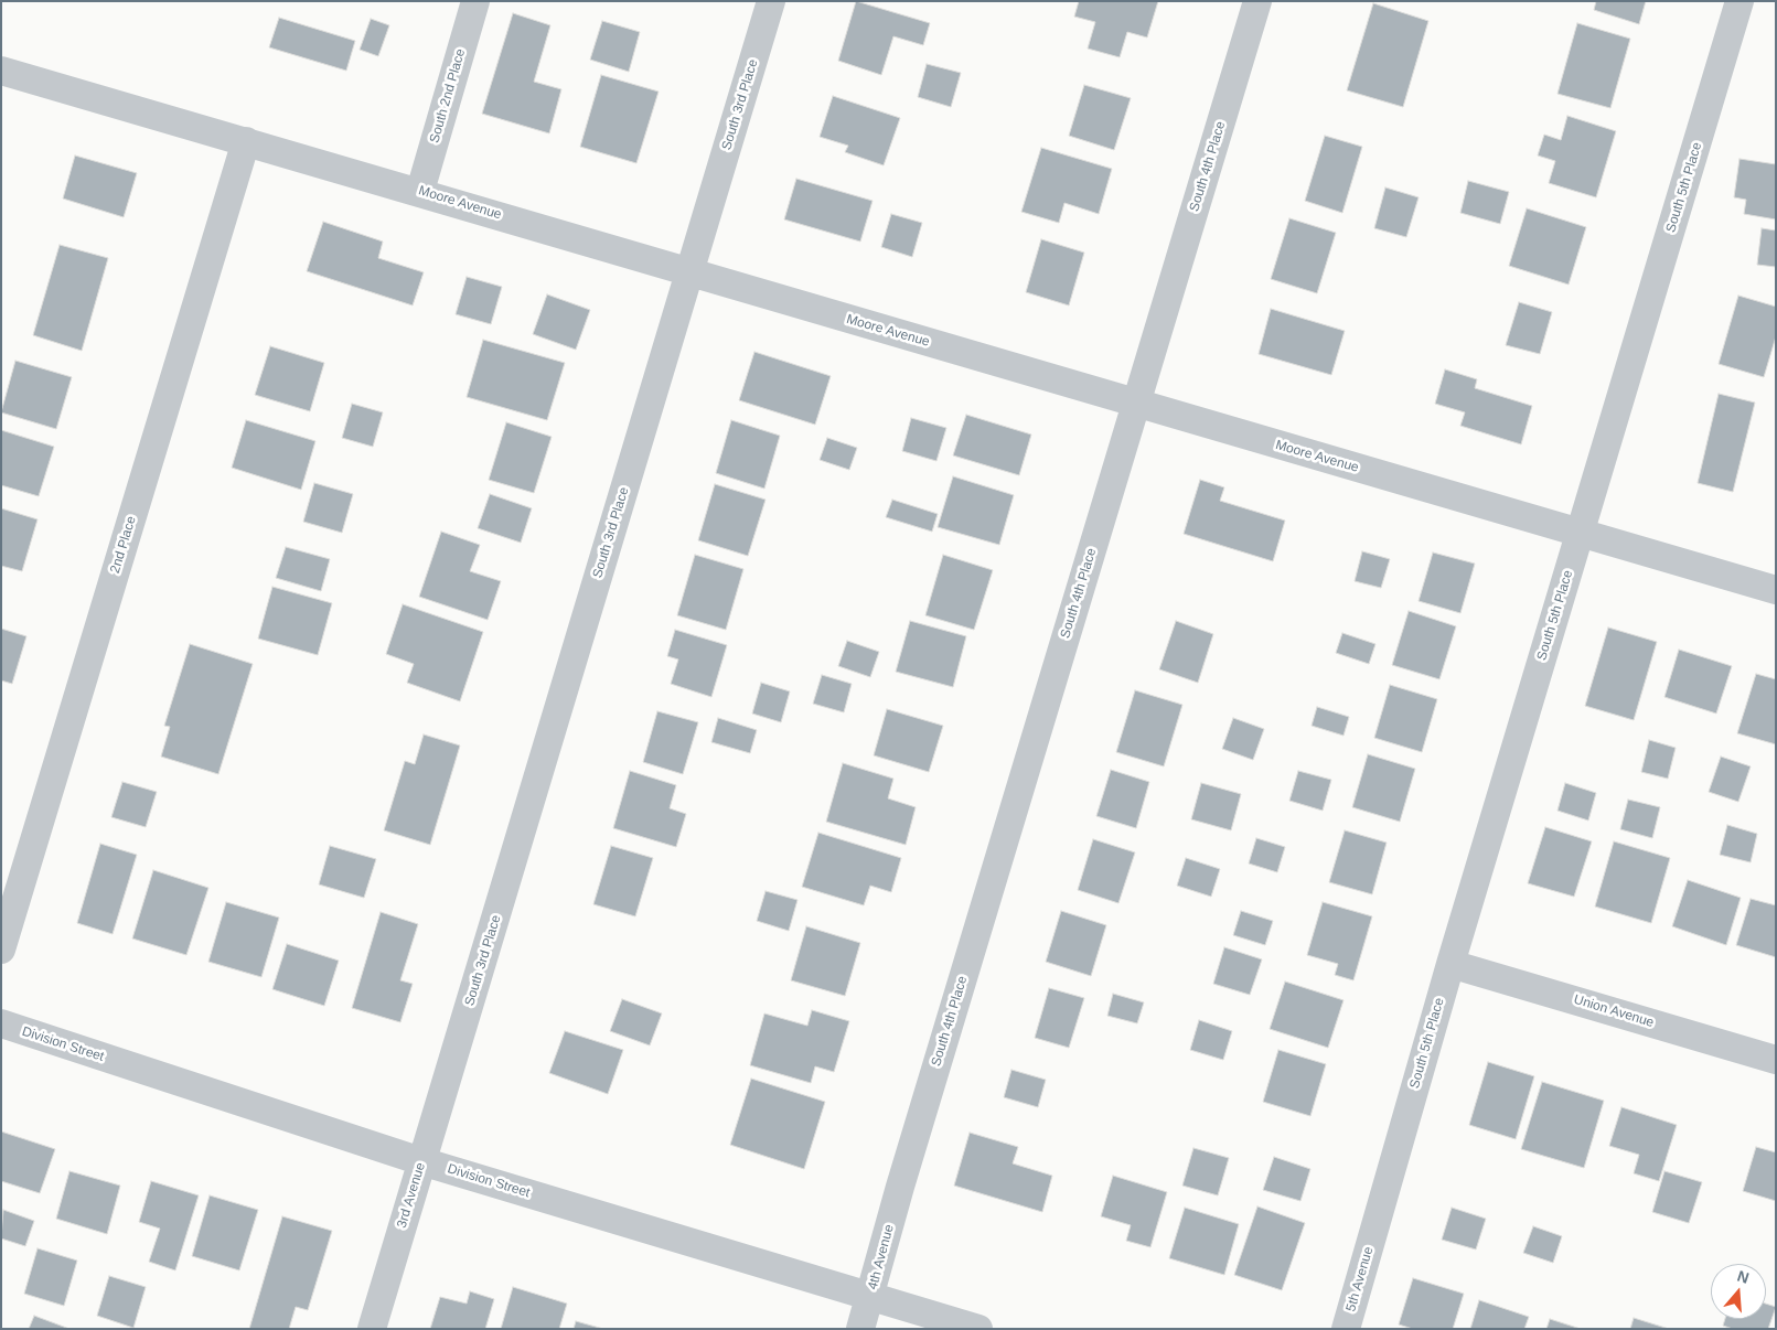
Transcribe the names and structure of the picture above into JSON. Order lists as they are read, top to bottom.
{
  "streets": {
    "street": [
      "South 2nd Place",
      "South 3rd Place",
      "South 4th Place",
      "South 5th Place",
      "Moore Avenue",
      "2nd Place",
      "Union Avenue",
      "Division Street",
      "3rd Avenue",
      "4th Avenue",
      "5th Avenue"
    ]
  },
  "crossings": [
    ["South 2nd Place", "Moore Avenue"],
    ["South 3rd Place", "Moore Avenue"],
    ["South 3rd Place", "3rd Avenue"],
    ["South 4th Place", "Moore Avenue"],
    ["South 4th Place", "4th Avenue"],
    ["South 5th Place", "Moore Avenue"],
    ["South 5th Place", "Union Avenue"],
    ["South 5th Place", "5th Avenue"],
    ["Moore Avenue", "2nd Place"],
    ["Division Street", "3rd Avenue"],
    ["Division Street", "4th Avenue"]
  ],
  "north": "top"
}
